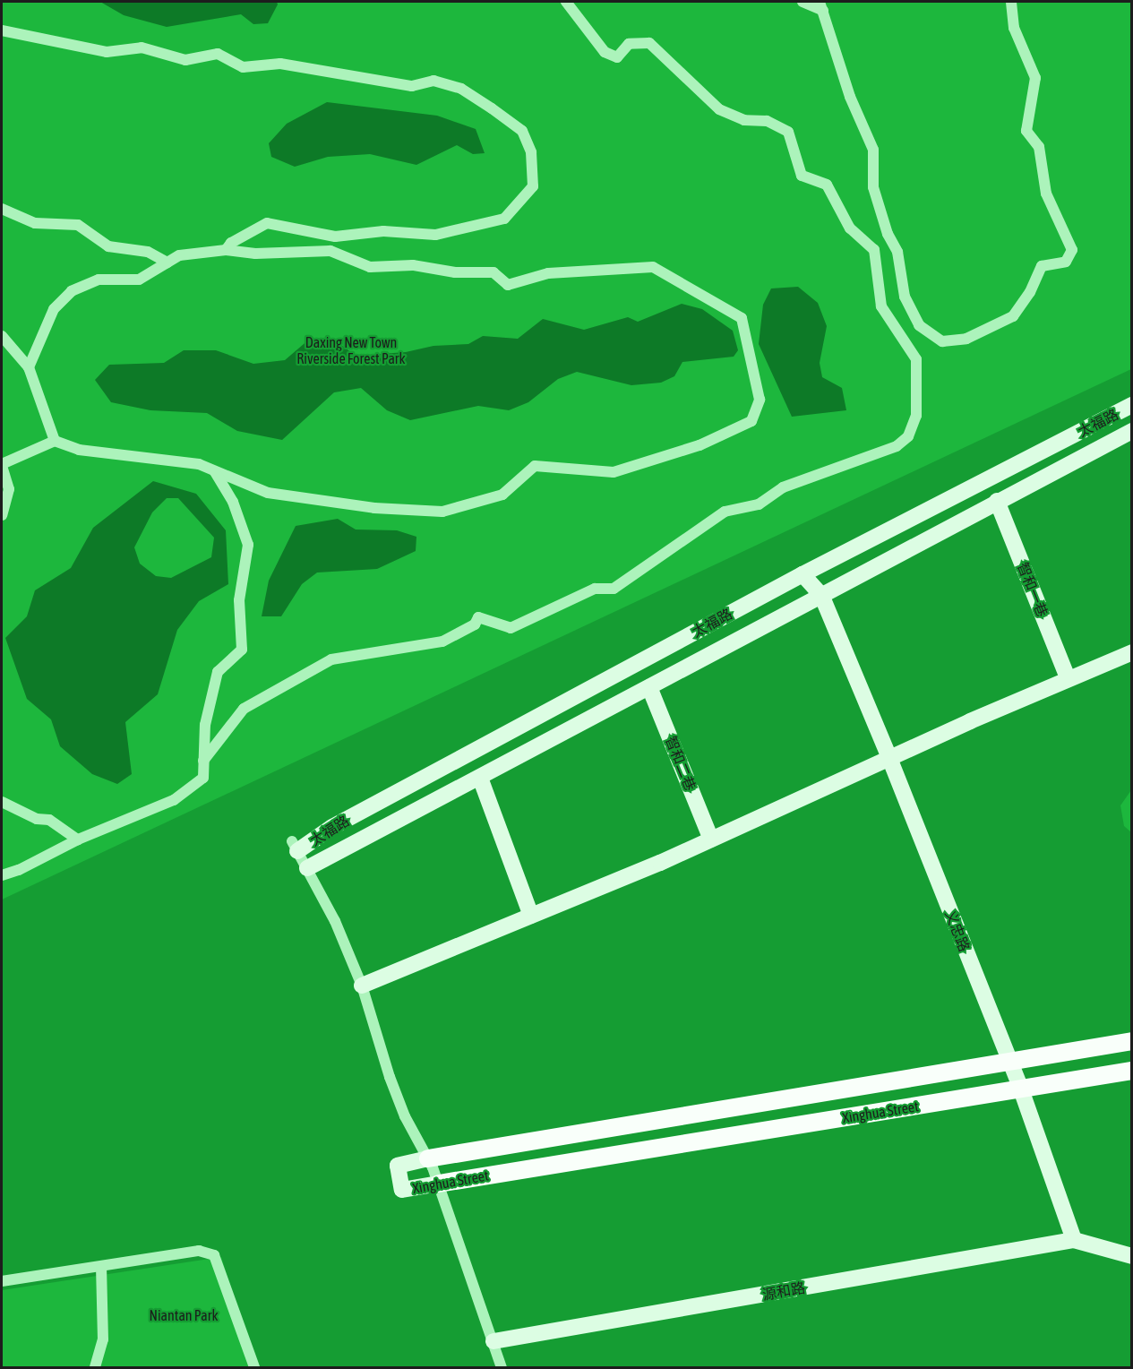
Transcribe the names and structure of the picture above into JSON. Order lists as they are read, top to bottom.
{
  "streets": {
    "main road": ["Xinghua Street"],
    "street": [
      "太福路",
      "智和一巷",
      "智和二巷",
      "义忠路",
      "源和路"
    ]
  },
  "crossings": [
    ["太福路", "智和一巷"],
    ["太福路", "智和二巷"],
    ["太福路", "义忠路"],
    ["义忠路", "Xinghua Street"],
    ["义忠路", "源和路"]
  ],
  "parks": ["Daxing New Town Riverside Forest Park", "Niantan Park"]
}
